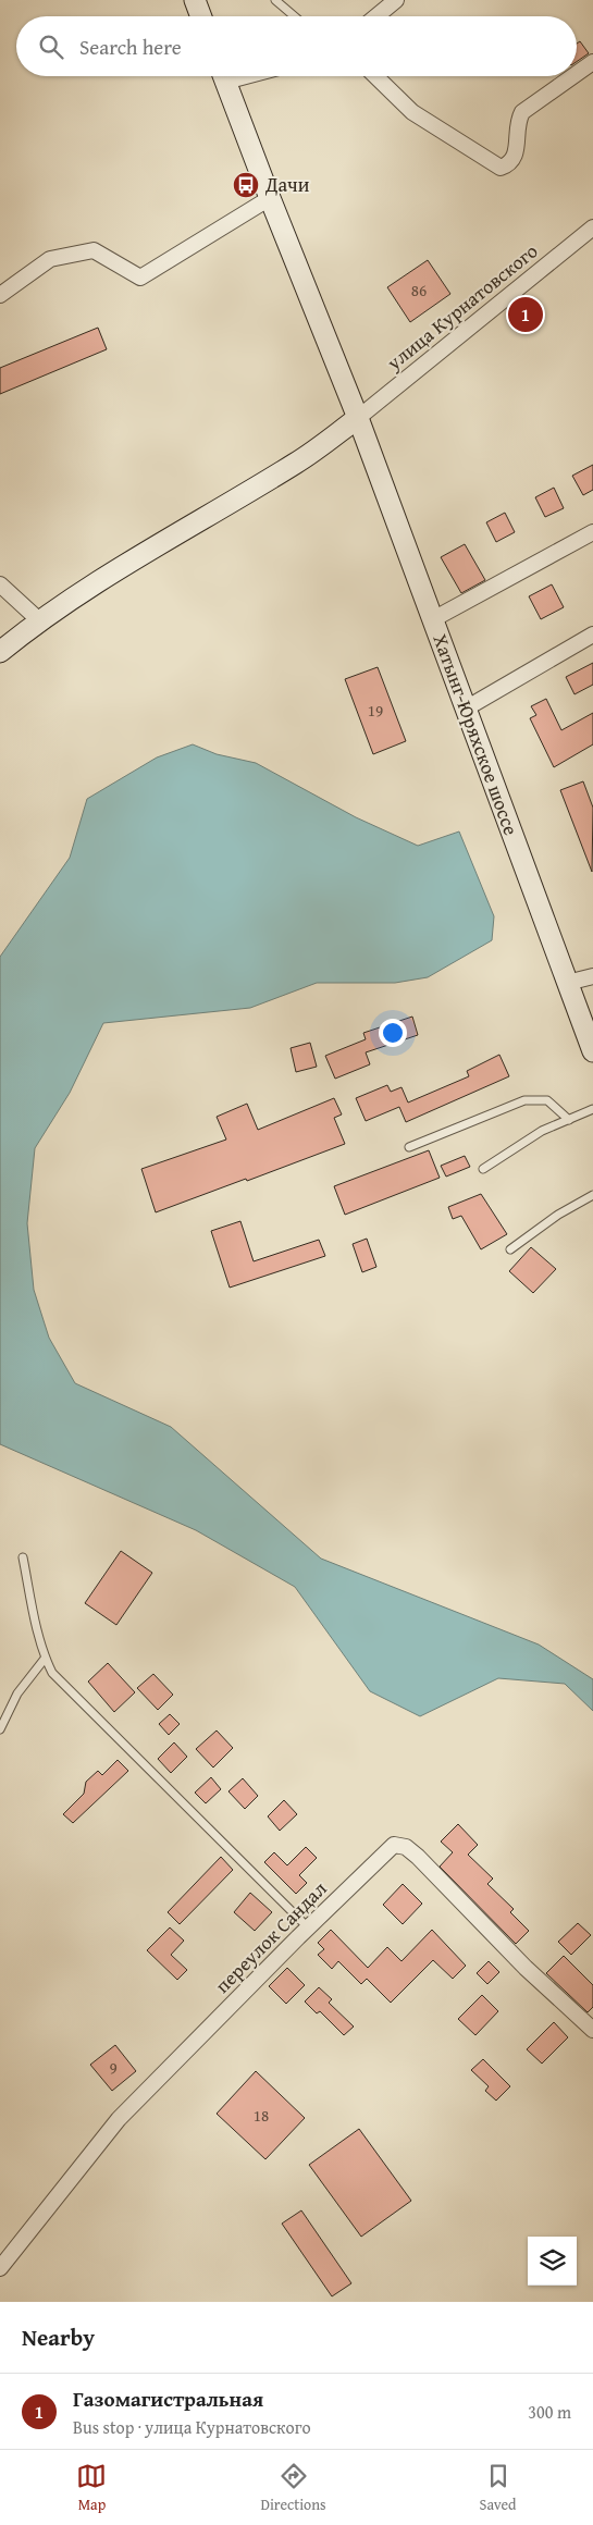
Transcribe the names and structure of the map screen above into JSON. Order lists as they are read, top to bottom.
{
  "streets": {
    "main road": ["Хатынг-Юряхское шоссе"],
    "street": ["улица Курнатовского", "переулок Сандал"]
  },
  "crossings": [
    ["улица Курнатовского", "Хатынг-Юряхское шоссе"]
  ],
  "places": {
    "bus stop": ["Дачи"]
  },
  "house_numbers": [
    "86",
    "19",
    "9",
    "18"
  ],
  "page": {
    "search": "Search here",
    "pins": "1",
    "heading": "Nearby",
    "list": [
      {
        "mark": "1",
        "name": "Газомагистральная",
        "note": "Bus stop · улица Курнатовского",
        "value": "300 m"
      }
    ],
    "nav": ["Map", "Directions", "Saved"]
  }
}
